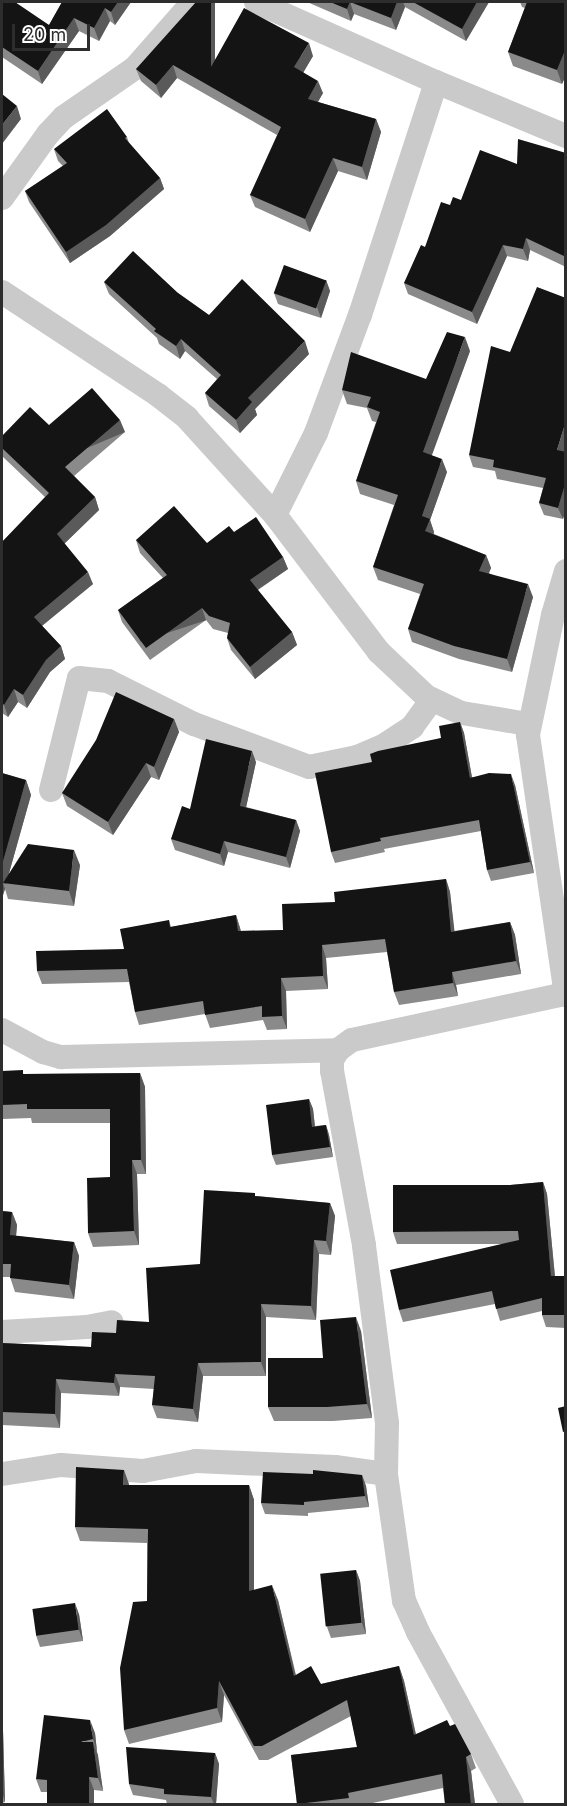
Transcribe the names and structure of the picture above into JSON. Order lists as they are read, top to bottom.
{
  "scale_bar": "20 m"
}
